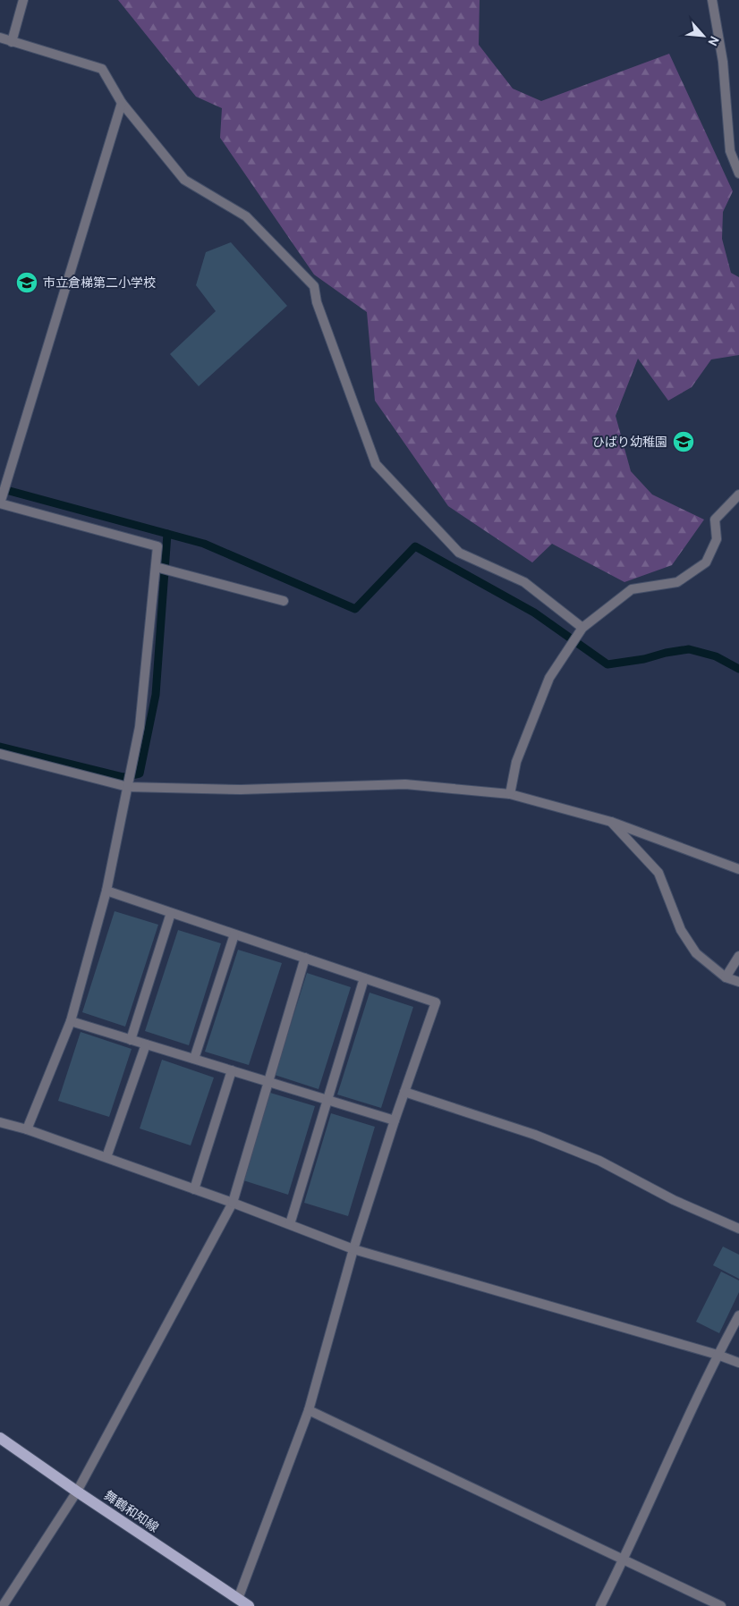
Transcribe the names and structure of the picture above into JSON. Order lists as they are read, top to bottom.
{
  "streets": {
    "main road": ["舞鶴和知線"]
  },
  "places": {
    "school or university": ["市立倉梯第二小学校", "ひばり幼稚園"]
  },
  "north": "bottom right"
}
